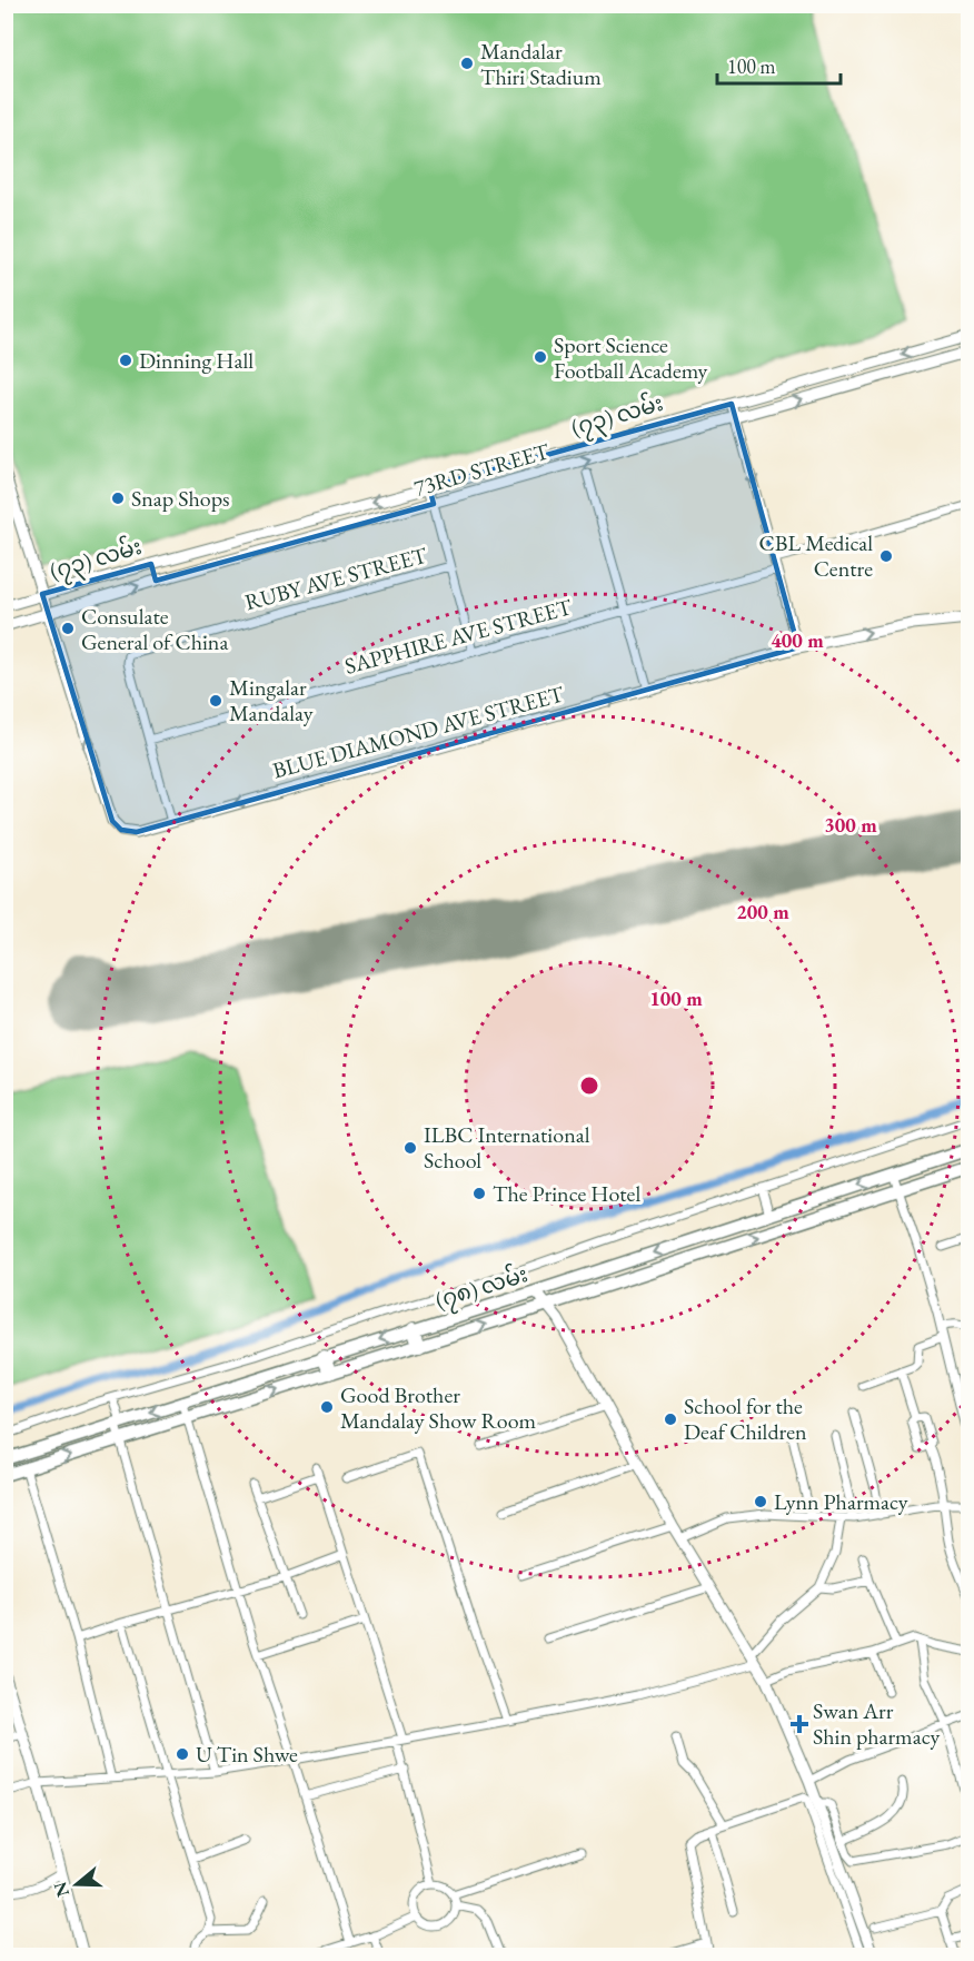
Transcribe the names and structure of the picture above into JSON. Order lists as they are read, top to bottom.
{
  "streets": {
    "main road": ["(၇၈) လမ်း"],
    "street": [
      "(၇၃) လမ်း",
      "73RD STREET",
      "RUBY AVE STREET",
      "SAPPHIRE AVE STREET",
      "BLUE DIAMOND AVE STREET"
    ]
  },
  "crossings": [
    ["(၇၃) လမ်း", "BLUE DIAMOND AVE STREET"],
    ["73RD STREET", "BLUE DIAMOND AVE STREET"],
    ["RUBY AVE STREET", "SAPPHIRE AVE STREET"],
    ["RUBY AVE STREET", "BLUE DIAMOND AVE STREET"]
  ],
  "one_way": ["(၇၃) လမ်း", "73RD STREET"],
  "places": {
    "other": [
      "Mandalar Thiri Stadium",
      "Sport Science Football Academy",
      "Dinning Hall",
      "Snap Shops",
      "CBL Medical Centre",
      "Consulate General of China",
      "Mingalar Mandalay",
      "ILBC International School",
      "The Prince Hotel",
      "Good Brother Mandalay Show Room",
      "School for the Deaf Children",
      "Lynn Pharmacy",
      "U Tin Shwe"
    ],
    "health": ["Swan Arr Shin pharmacy"]
  },
  "scale_bar": "100 m",
  "north": "left",
  "rings": [
    "400 m",
    "300 m",
    "200 m",
    "100 m"
  ]
}
